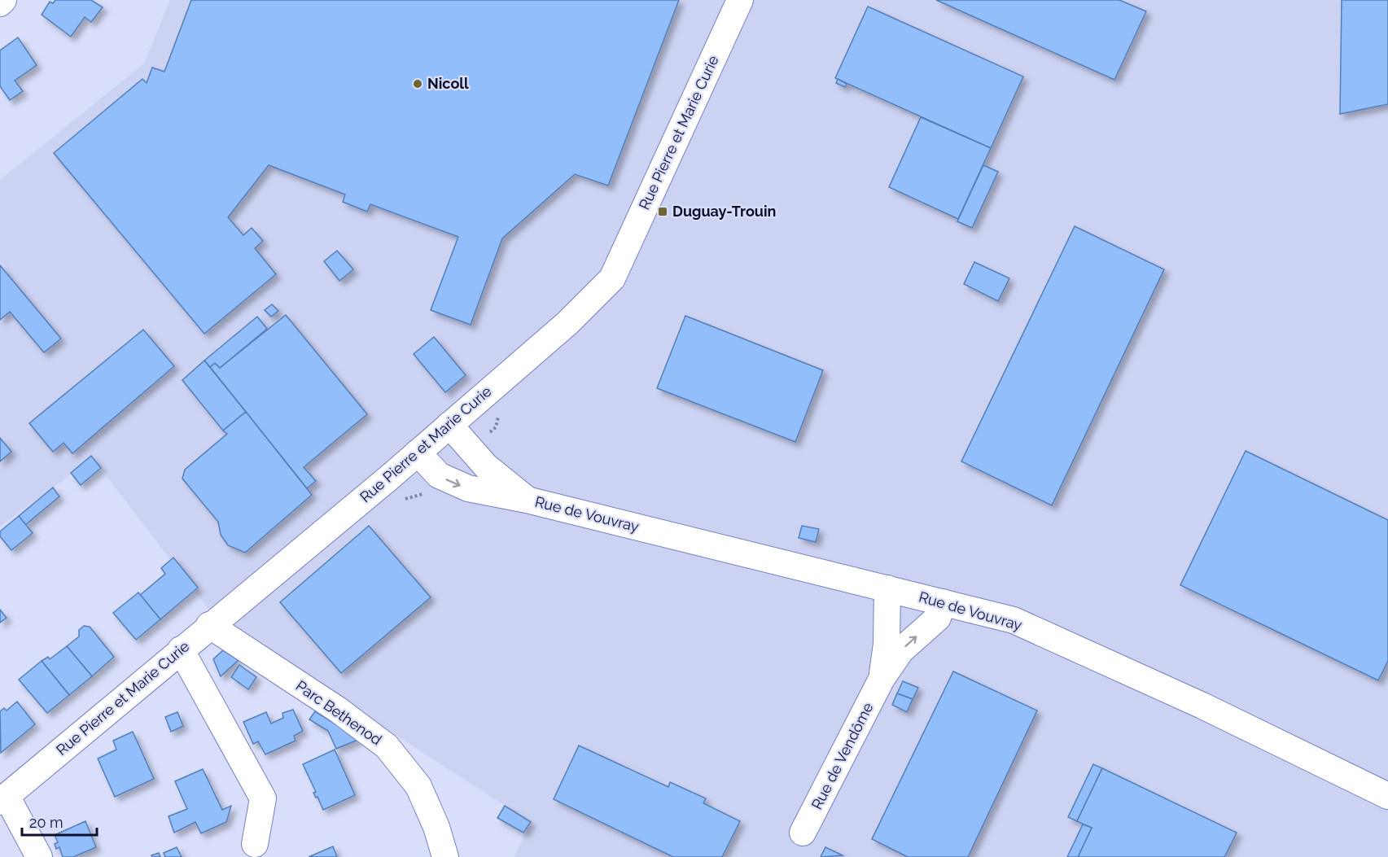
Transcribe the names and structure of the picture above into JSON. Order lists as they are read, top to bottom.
{
  "streets": {
    "street": [
      "Rue Pierre et Marie Curie",
      "Rue de Vouvray",
      "Parc Bethenod",
      "Rue de Vendôme"
    ]
  },
  "crossings": [
    ["Rue Pierre et Marie Curie", "Rue de Vouvray"],
    ["Rue Pierre et Marie Curie", "Parc Bethenod"],
    ["Rue de Vouvray", "Rue de Vendôme"]
  ],
  "places": {
    "other": ["Nicoll"],
    "transit": ["Duguay-Trouin"]
  },
  "scale_bar": "20 m"
}
